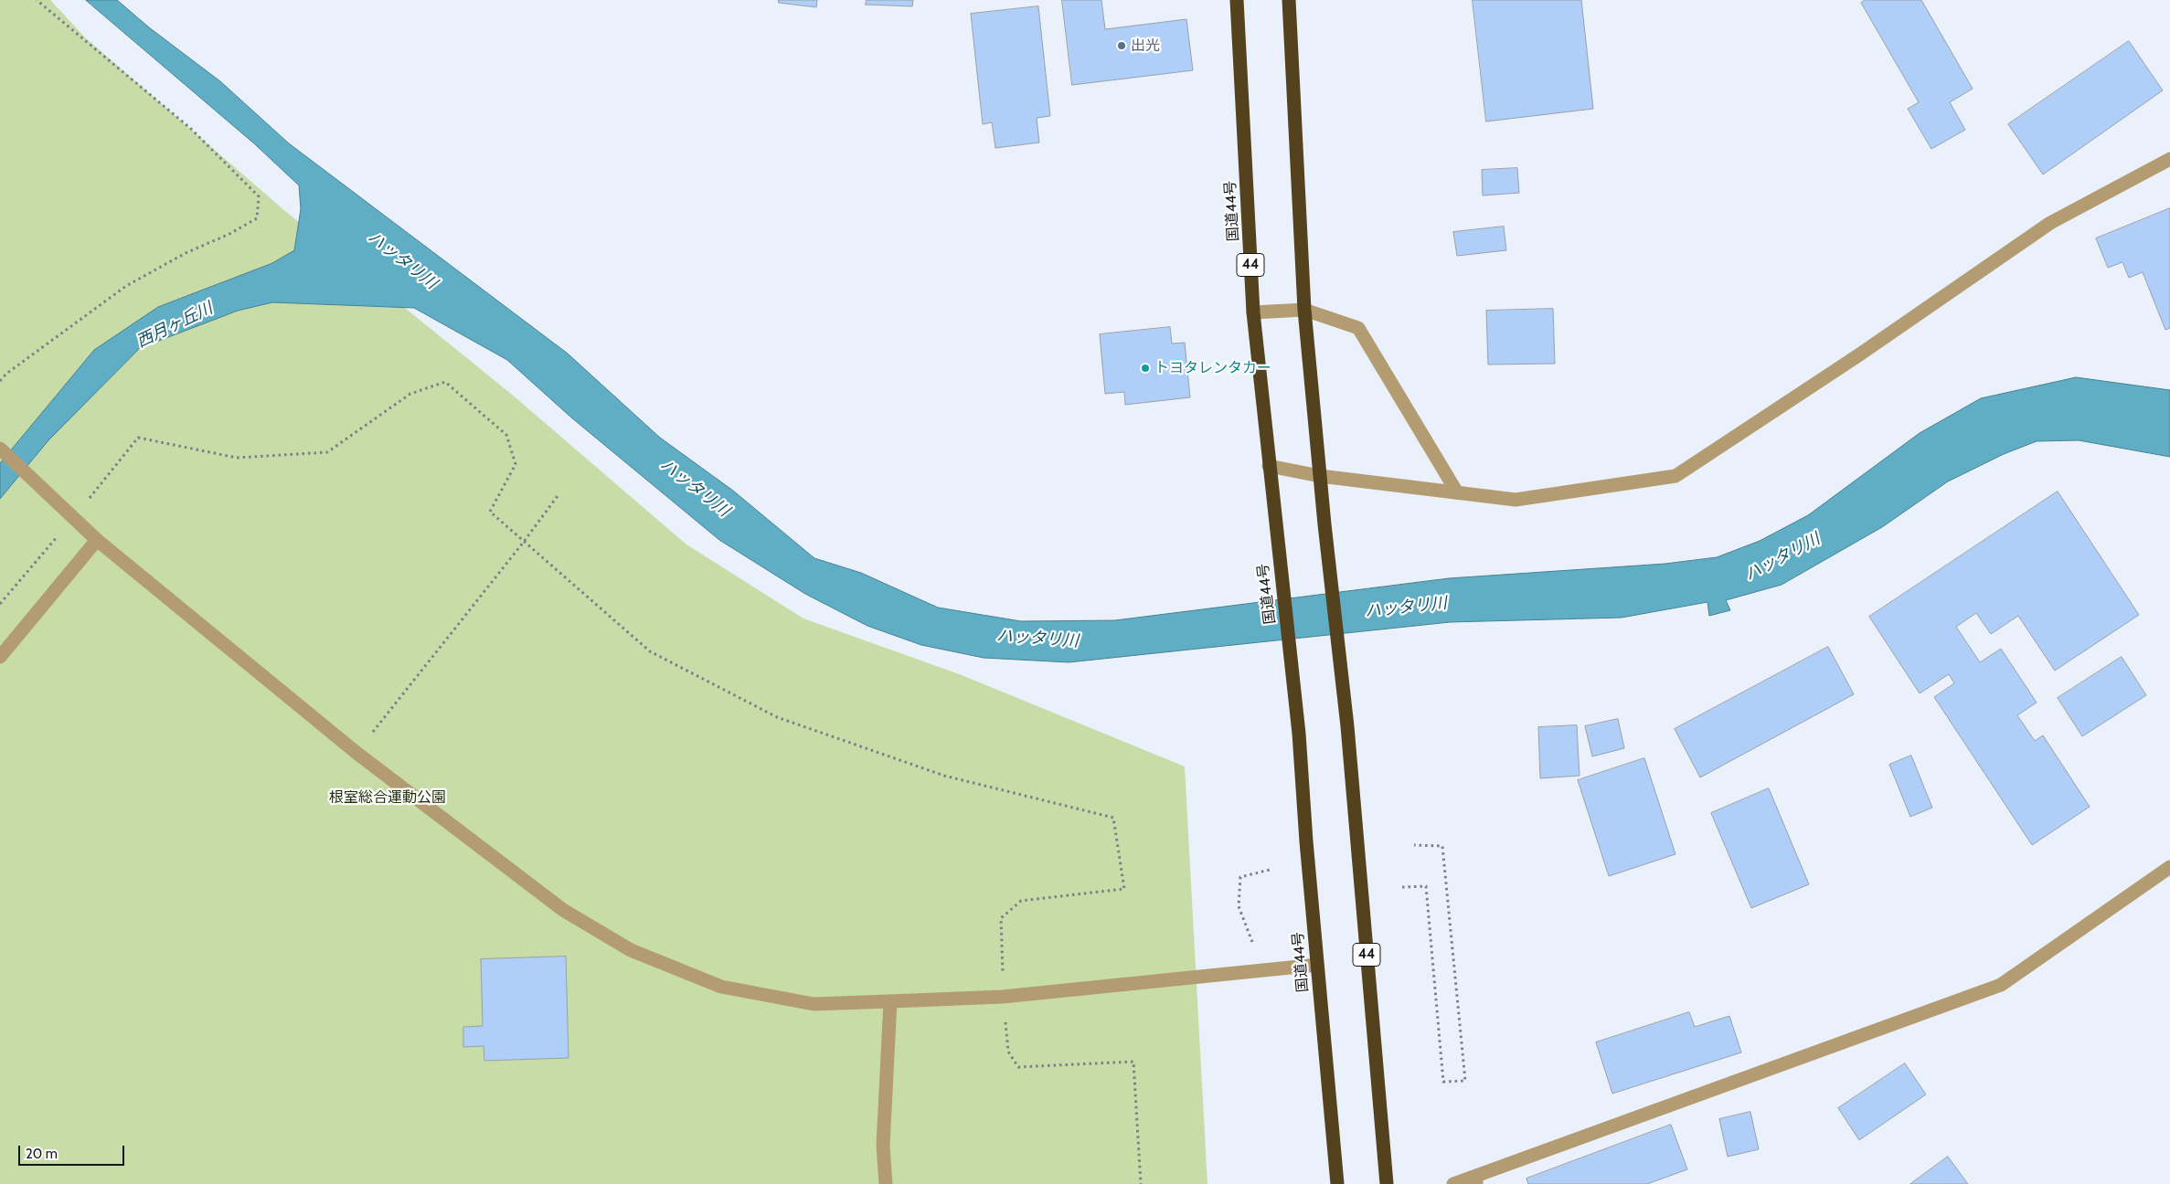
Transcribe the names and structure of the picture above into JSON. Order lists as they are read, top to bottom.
{
  "streets": {
    "highway": ["国道44号", "44"]
  },
  "water": ["ハッタリ川", "西月ヶ丘川"],
  "parks": ["根室総合運動公園"],
  "places": ["出光", "トヨタレンタカー"],
  "scale_bar": "20 m"
}
